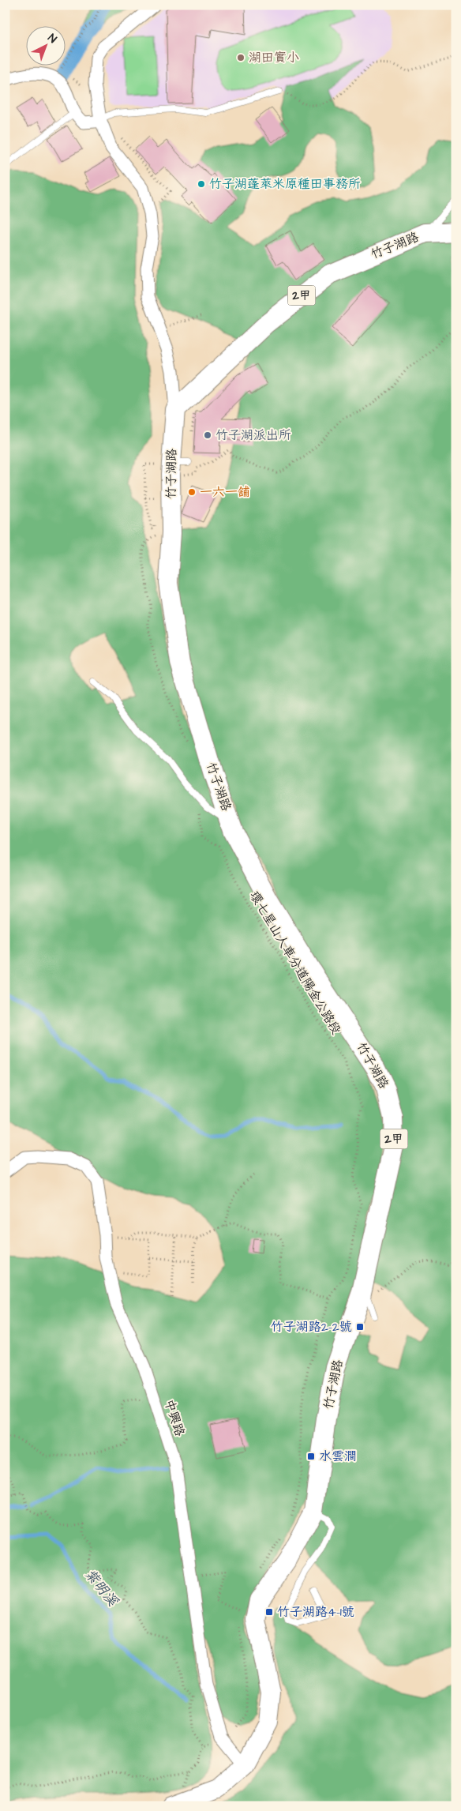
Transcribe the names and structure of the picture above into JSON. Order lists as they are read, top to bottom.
{
  "streets": {
    "main road": ["竹子湖路", "2甲"],
    "street": ["中興路"],
    "path": ["環七星山人車分道陽金公路段"]
  },
  "crossings": [
    ["竹子湖路", "中興路"]
  ],
  "water": ["紫明溪"],
  "places": {
    "other": [
      "湖田實小",
      "竹子湖蓬萊米原種田事務所",
      "竹子湖派出所",
      "一六一舖"
    ],
    "transit": ["竹子湖路2-2號", "水雲澗", "竹子湖路4-1號"]
  },
  "north": "top right"
}
